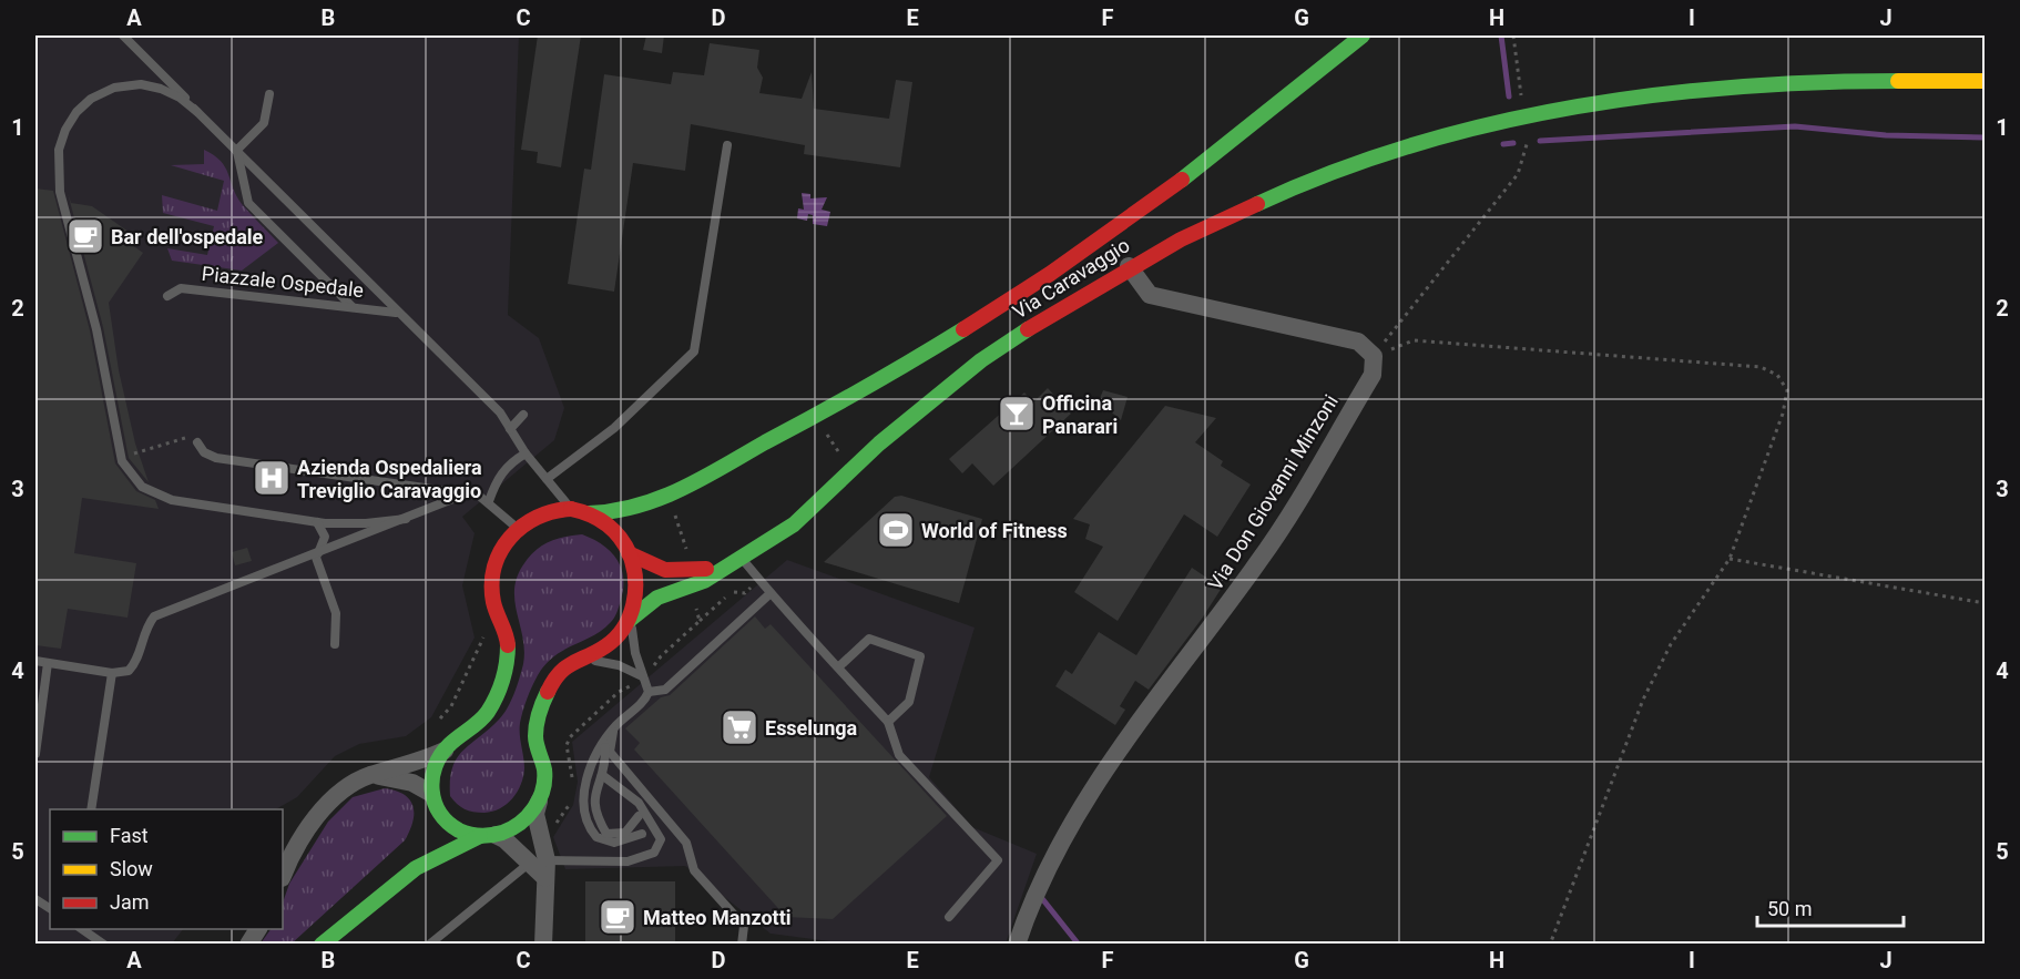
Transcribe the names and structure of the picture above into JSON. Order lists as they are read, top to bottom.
{
  "streets": {
    "main road": ["Via Caravaggio"],
    "street": ["Via Don Giovanni Minzoni"],
    "lane": ["Piazzale Ospedale"]
  },
  "crossings": [
    ["Via Caravaggio", "Piazzale Ospedale"]
  ],
  "places": {
    "cafe": ["Bar dell'ospedale", "Matteo Manzotti"],
    "bar": ["Officina Panarari"],
    "hospital": ["Azienda Ospedaliera Treviglio Caravaggio"],
    "sports": ["World of Fitness"],
    "supermarket": ["Esselunga"]
  },
  "legend": ["Fast", "Slow", "Jam"],
  "scale_bar": "50 m",
  "grid": {
    "columns": [
      "A",
      "B",
      "C",
      "D",
      "E",
      "F",
      "G",
      "H",
      "I",
      "J"
    ],
    "rows": [
      "1",
      "2",
      "3",
      "4",
      "5"
    ]
  }
}
